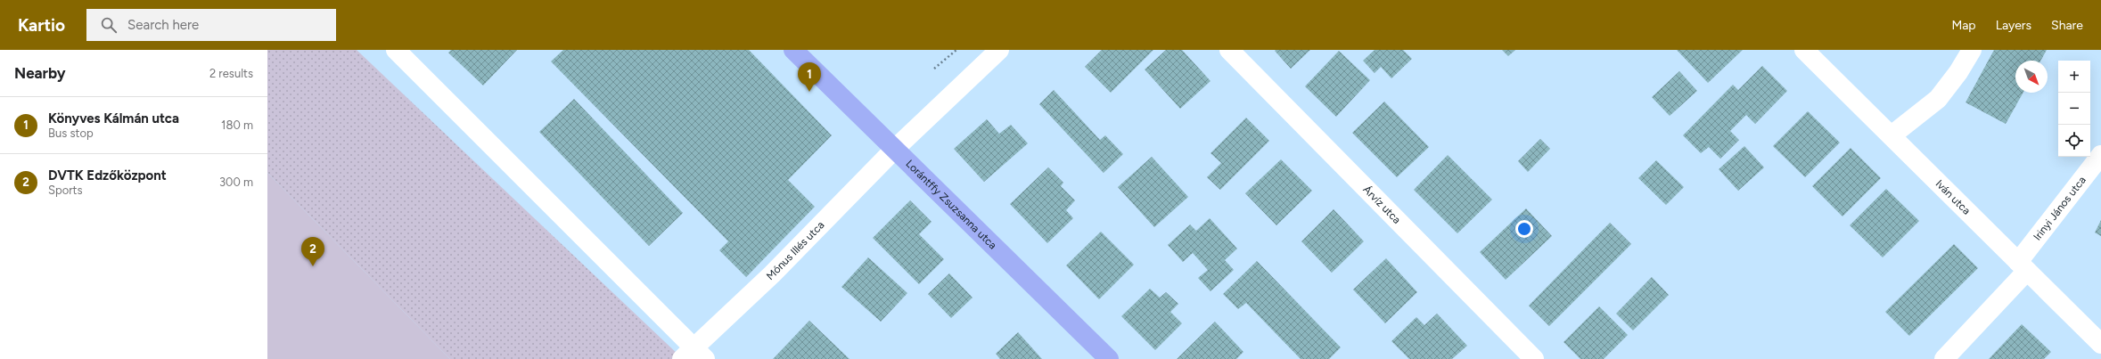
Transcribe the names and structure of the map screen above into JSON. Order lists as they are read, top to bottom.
{
  "streets": {
    "main road": ["Lorántffy Zsuzsanna utca"],
    "street": [
      "Iván utca",
      "Árvíz utca",
      "Irinyi János utca",
      "Mónus Illés utca"
    ]
  },
  "crossings": [
    ["Iván utca", "Irinyi János utca"],
    ["Lorántffy Zsuzsanna utca", "Mónus Illés utca"]
  ],
  "north": "bottom right",
  "page": {
    "header": "Kartio",
    "search": "Search here",
    "nav": ["Map", "Layers", "Share"],
    "heading": ["Nearby", "2 results"],
    "map_buttons": ["+", "−"],
    "pins": ["1", "2"],
    "list": [
      {
        "mark": "1",
        "name": "Könyves Kálmán utca",
        "note": "Bus stop",
        "value": "180 m"
      },
      {
        "mark": "2",
        "name": "DVTK Edzőközpont",
        "note": "Sports",
        "value": "300 m"
      }
    ]
  }
}
